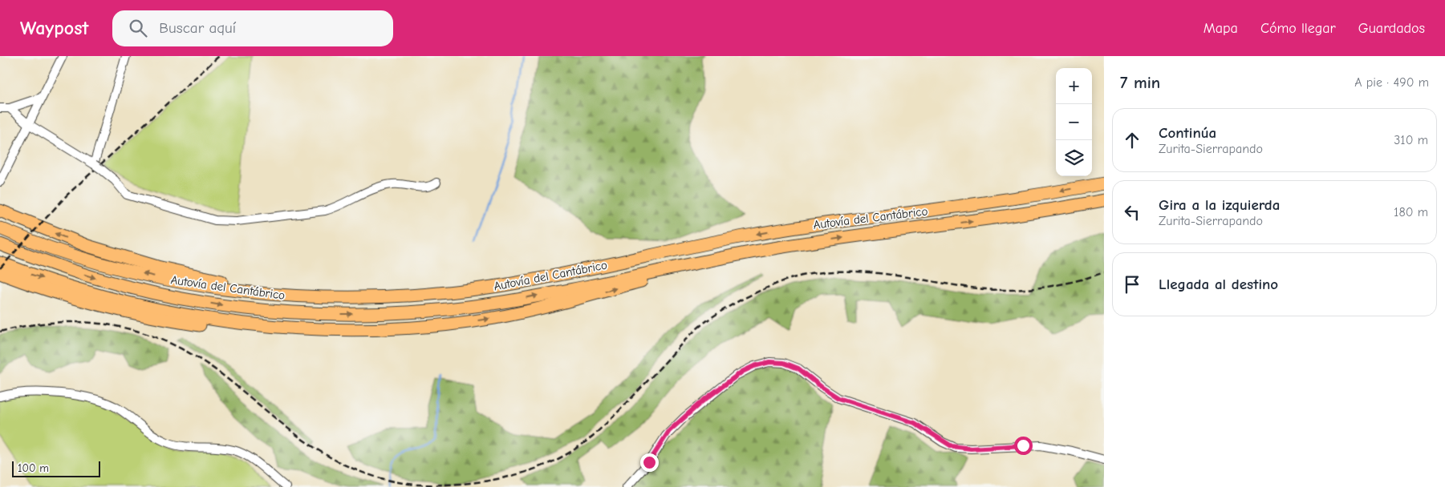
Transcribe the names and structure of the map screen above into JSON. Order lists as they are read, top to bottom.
{
  "streets": {
    "highway": ["Autovía del Cantábrico"]
  },
  "scale_bar": "100 m",
  "page": {
    "header": "Waypost",
    "search": "Buscar aquí",
    "nav": ["Mapa", "Cómo llegar", "Guardados"],
    "heading": ["7 min", "A pie · 490 m"],
    "map_buttons": ["+", "−"],
    "list": [
      ["Continúa", "Zurita-Sierrapando", "310 m"],
      ["Gira a la izquierda", "Zurita-Sierrapando", "180 m"],
      "Llegada al destino"
    ],
    "scale": "100 m"
  }
}
